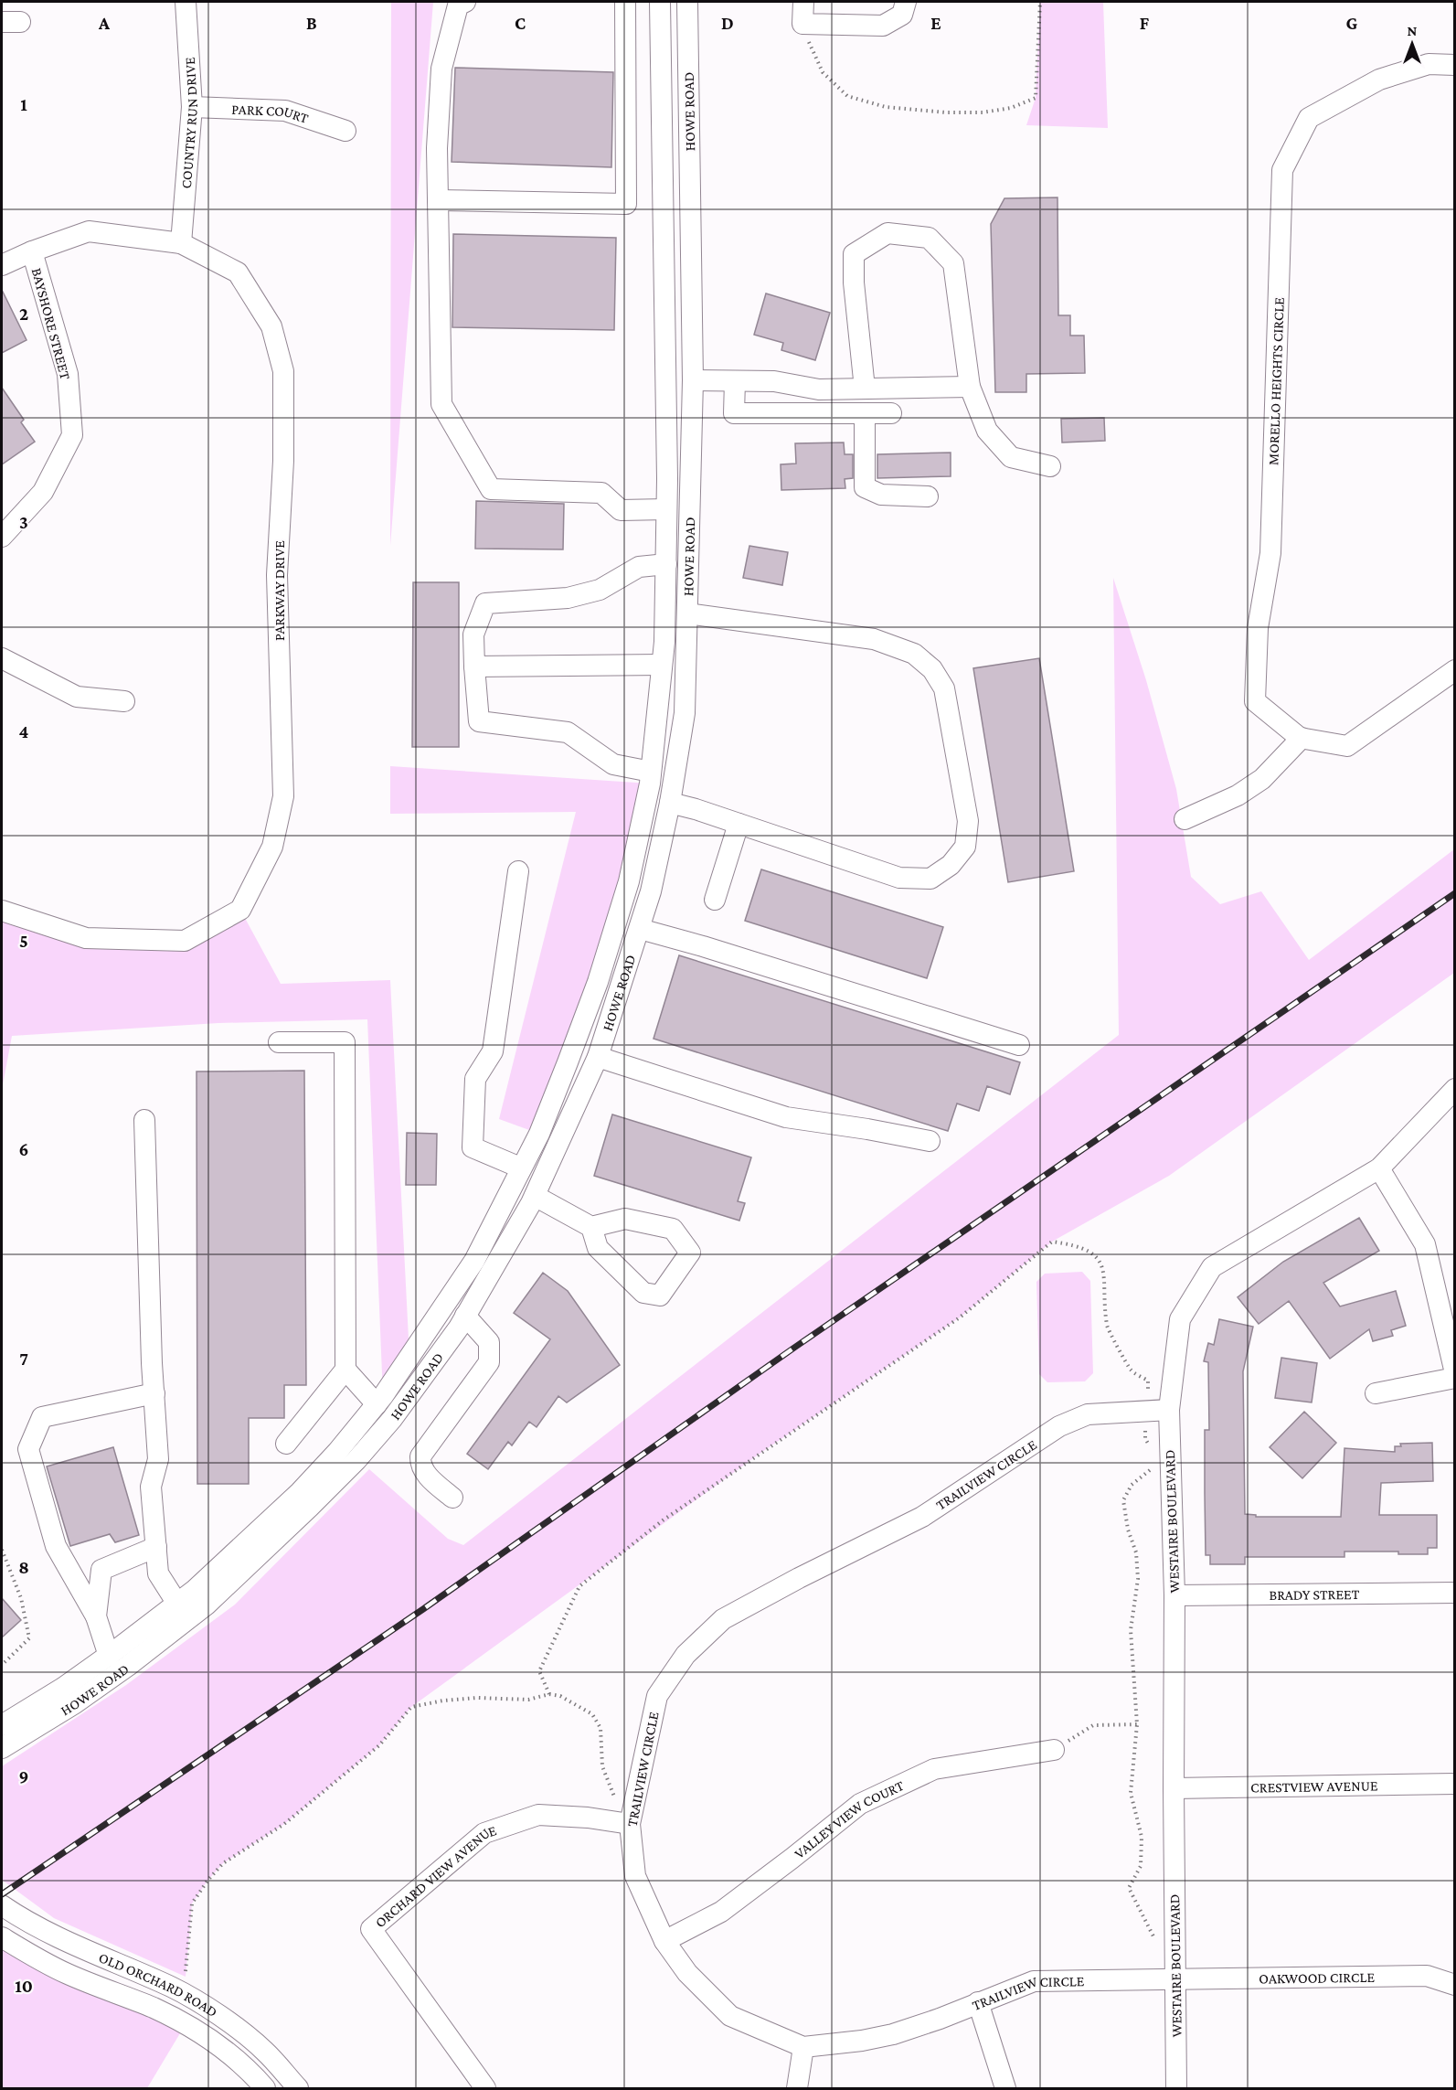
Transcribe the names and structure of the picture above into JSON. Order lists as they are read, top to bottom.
{
  "streets": {
    "street": [
      "HOWE ROAD",
      "PARK COURT",
      "COUNTRY RUN DRIVE",
      "BAYSHORE STREET",
      "MORELLO HEIGHTS CIRCLE",
      "PARKWAY DRIVE",
      "TRAILVIEW CIRCLE",
      "WESTAIRE BOULEVARD",
      "BRADY STREET",
      "CRESTVIEW AVENUE",
      "VALLEY VIEW COURT",
      "ORCHARD VIEW AVENUE",
      "OAKWOOD CIRCLE",
      "OLD ORCHARD ROAD"
    ]
  },
  "crossings": [
    ["PARK COURT", "COUNTRY RUN DRIVE"],
    ["COUNTRY RUN DRIVE", "PARKWAY DRIVE"],
    ["BAYSHORE STREET", "PARKWAY DRIVE"],
    ["TRAILVIEW CIRCLE", "WESTAIRE BOULEVARD"],
    ["TRAILVIEW CIRCLE", "VALLEY VIEW COURT"],
    ["TRAILVIEW CIRCLE", "ORCHARD VIEW AVENUE"],
    ["TRAILVIEW CIRCLE", "OAKWOOD CIRCLE"],
    ["WESTAIRE BOULEVARD", "BRADY STREET"],
    ["WESTAIRE BOULEVARD", "CRESTVIEW AVENUE"],
    ["WESTAIRE BOULEVARD", "OAKWOOD CIRCLE"]
  ],
  "north": "top",
  "grid": {
    "columns": [
      "A",
      "B",
      "C",
      "D",
      "E",
      "F",
      "G"
    ],
    "rows": [
      "1",
      "2",
      "3",
      "4",
      "5",
      "6",
      "7",
      "8",
      "9",
      "10"
    ]
  }
}
